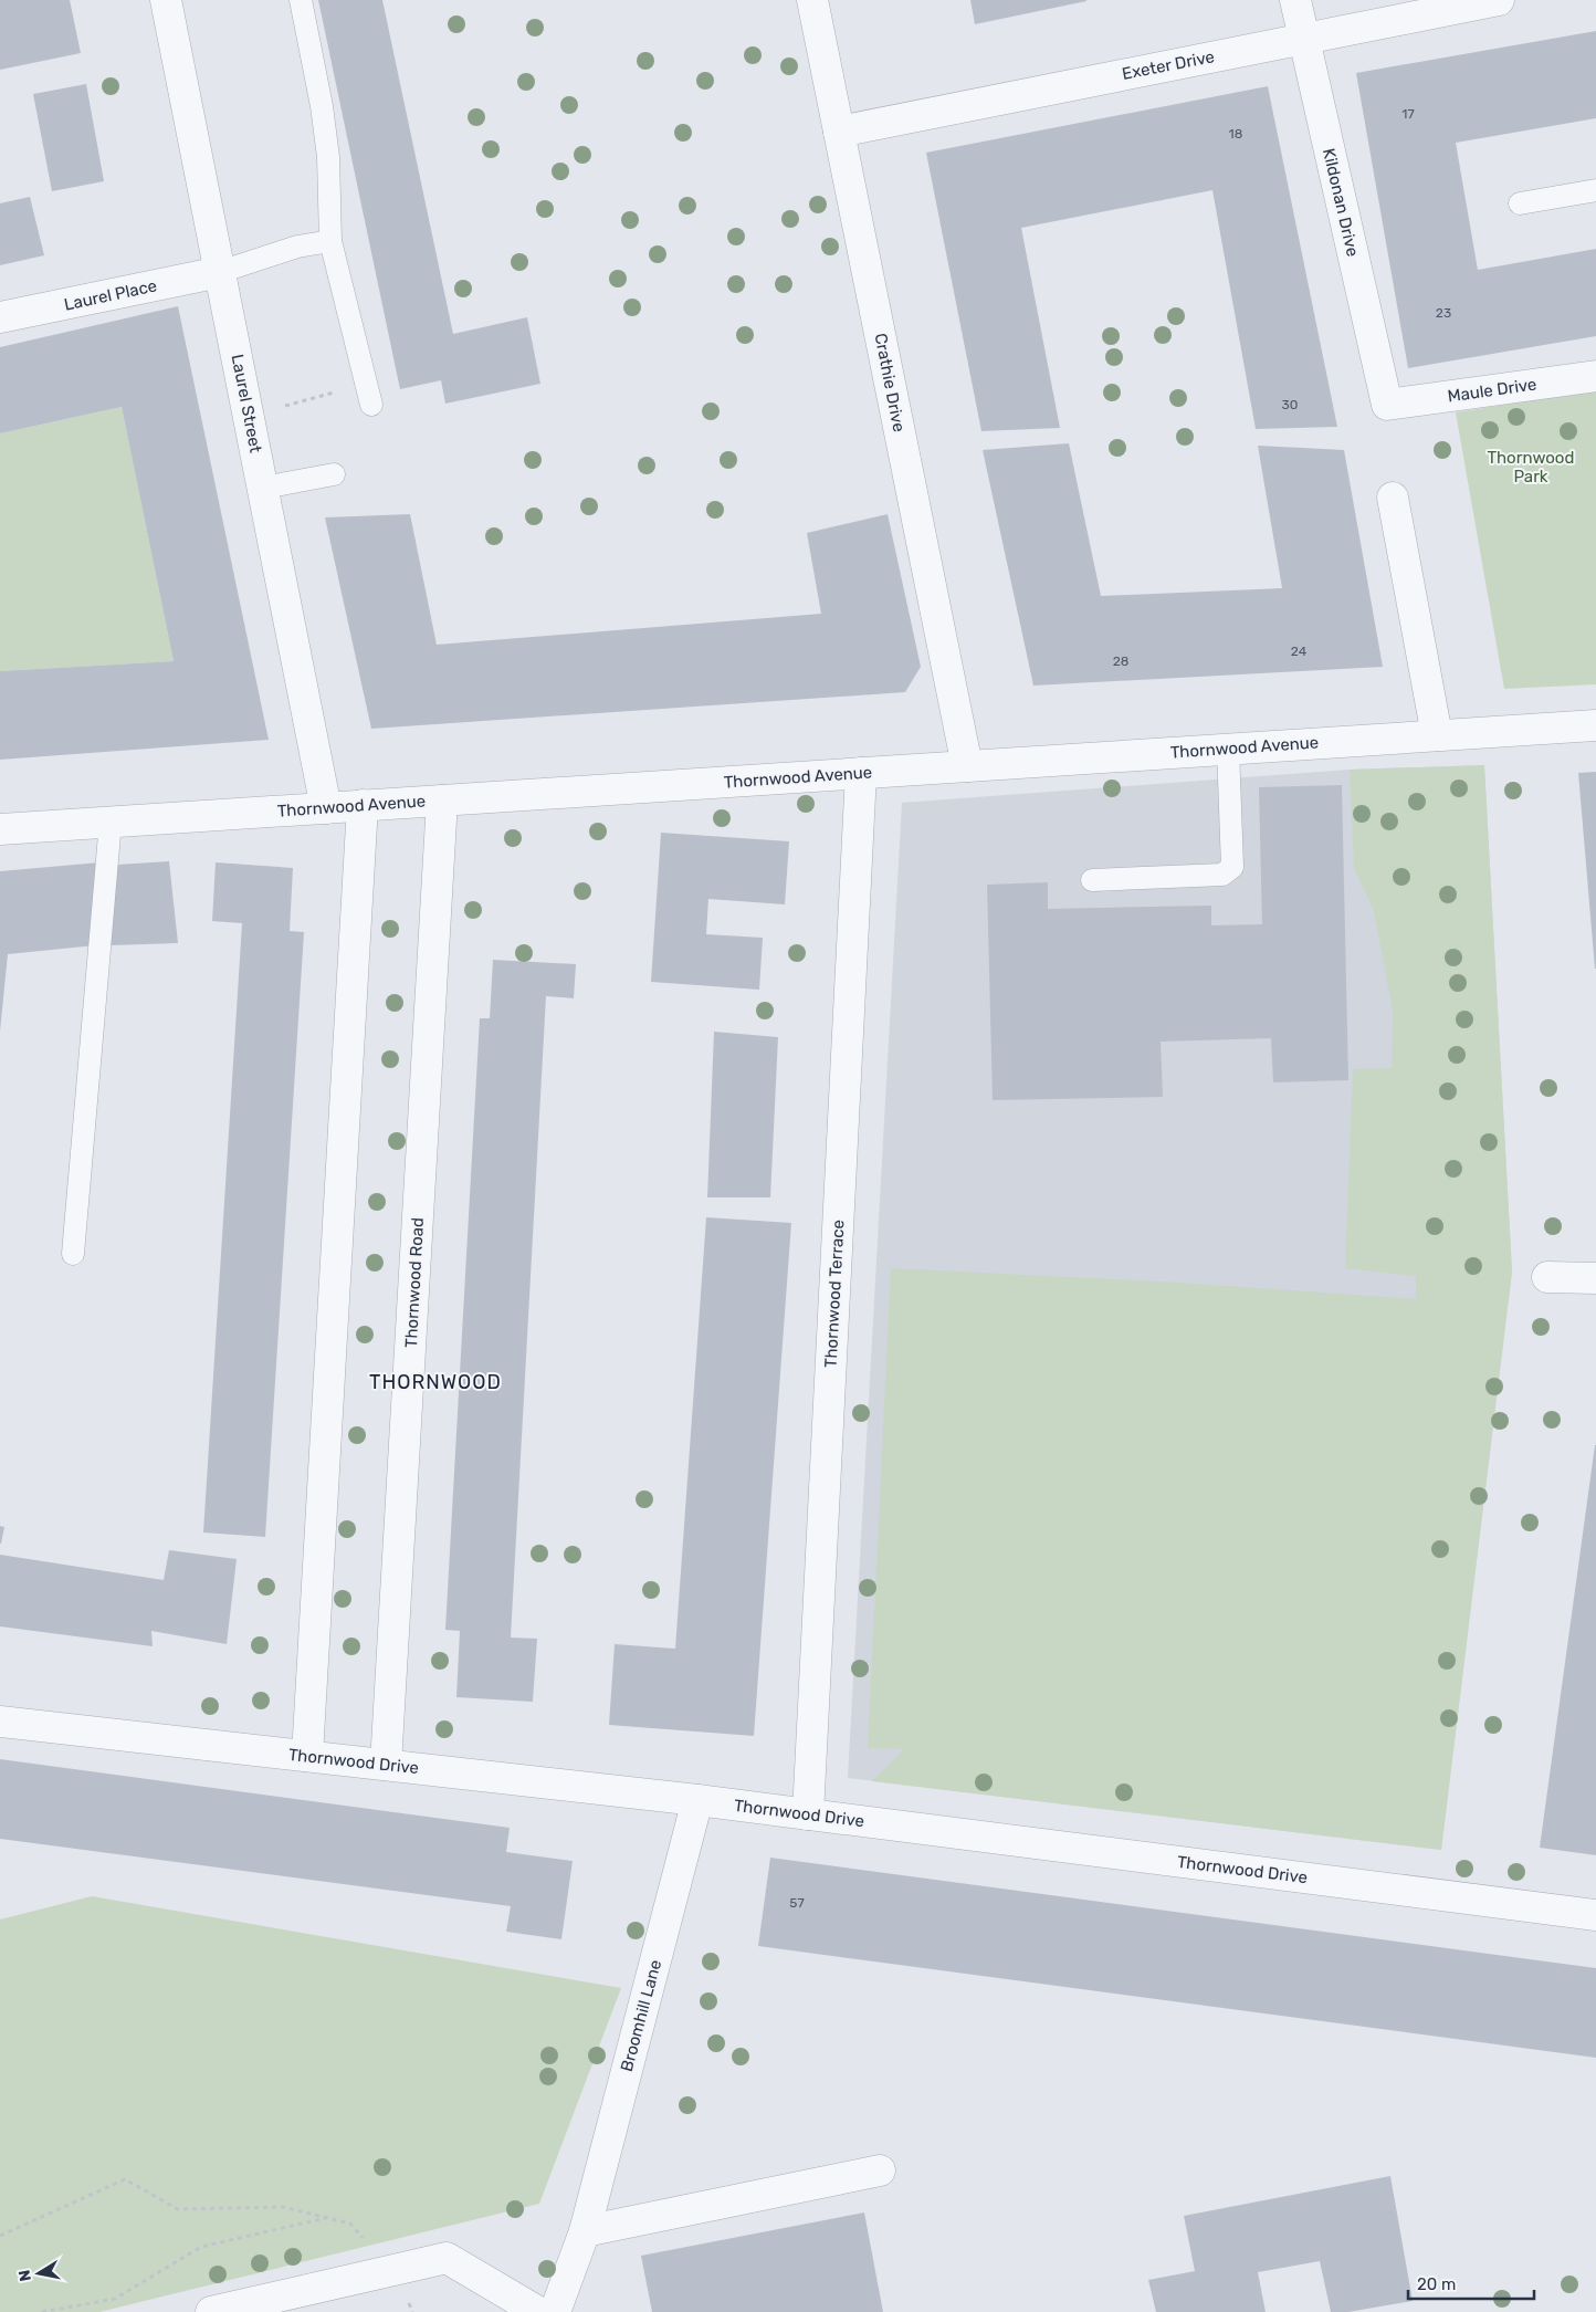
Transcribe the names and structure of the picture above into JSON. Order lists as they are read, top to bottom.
{
  "streets": {
    "street": [
      "Exeter Drive",
      "Kildonan Drive",
      "Laurel Place",
      "Crathie Drive",
      "Maule Drive",
      "Laurel Street",
      "Thornwood Avenue",
      "Thornwood Road",
      "Thornwood Terrace",
      "Thornwood Drive",
      "Broomhill Lane"
    ]
  },
  "crossings": [
    ["Exeter Drive", "Kildonan Drive"],
    ["Exeter Drive", "Crathie Drive"],
    ["Kildonan Drive", "Maule Drive"],
    ["Laurel Place", "Laurel Street"],
    ["Crathie Drive", "Thornwood Avenue"],
    ["Laurel Street", "Thornwood Avenue"],
    ["Thornwood Avenue", "Thornwood Road"],
    ["Thornwood Avenue", "Thornwood Terrace"],
    ["Thornwood Road", "Thornwood Drive"],
    ["Thornwood Terrace", "Thornwood Drive"],
    ["Thornwood Drive", "Broomhill Lane"]
  ],
  "districts": ["THORNWOOD"],
  "parks": ["Thornwood Park"],
  "house_numbers": [
    "17",
    "18",
    "23",
    "30",
    "24",
    "28",
    "57"
  ],
  "scale_bar": "20 m",
  "north": "left"
}
